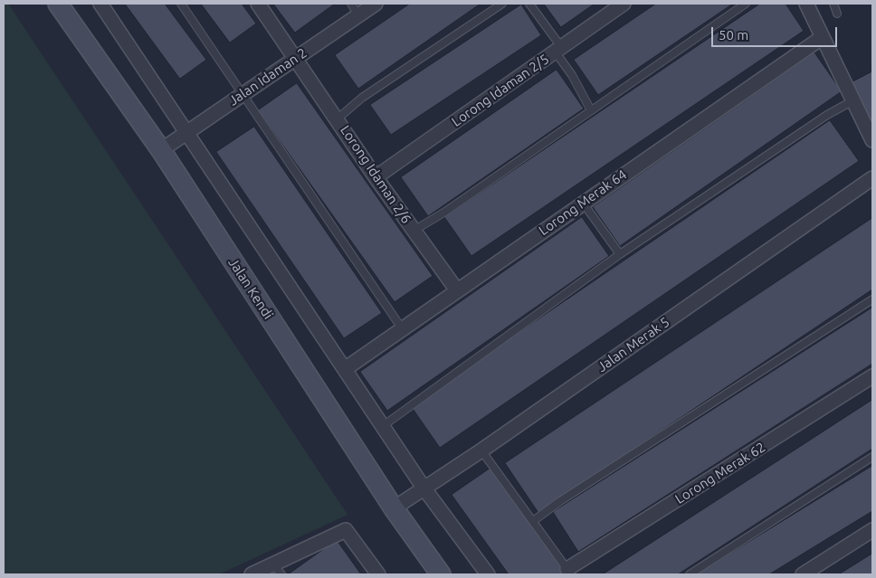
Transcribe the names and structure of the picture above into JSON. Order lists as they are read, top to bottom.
{
  "streets": {
    "street": [
      "Jalan Idaman 2",
      "Lorong Idaman 2/5",
      "Lorong Idaman 2/6",
      "Lorong Merak 64",
      "Jalan Kendi",
      "Jalan Merak 5",
      "Lorong Merak 62"
    ]
  },
  "crossings": [
    ["Jalan Idaman 2", "Lorong Idaman 2/6"],
    ["Jalan Idaman 2", "Jalan Kendi"],
    ["Lorong Idaman 2/5", "Lorong Idaman 2/6"],
    ["Lorong Idaman 2/6", "Lorong Merak 64"],
    ["Jalan Kendi", "Jalan Merak 5"]
  ],
  "scale_bar": "50 m"
}
